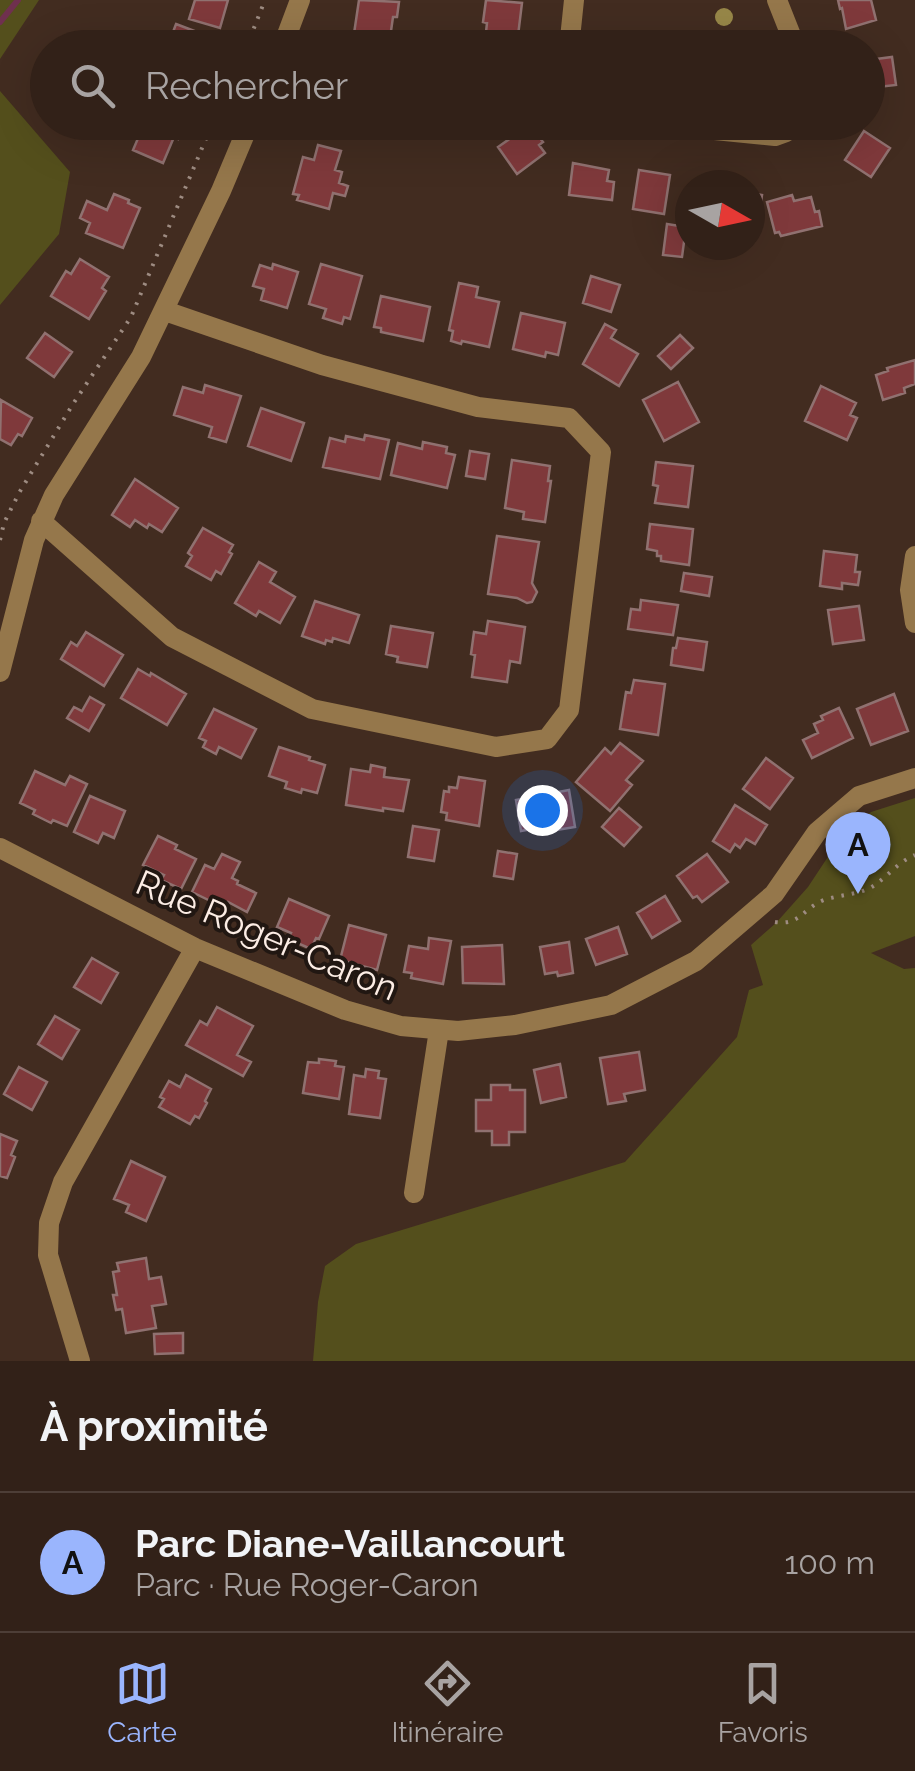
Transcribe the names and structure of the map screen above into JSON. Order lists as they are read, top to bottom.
{
  "streets": {
    "street": ["Rue Roger-Caron"]
  },
  "north": "right",
  "page": {
    "search": "Rechercher",
    "pins": "A",
    "heading": "À proximité",
    "list": [
      {
        "mark": "A",
        "name": "Parc Diane-Vaillancourt",
        "note": "Parc · Rue Roger-Caron",
        "value": "100 m"
      }
    ],
    "nav": ["Carte", "Itinéraire", "Favoris"]
  }
}
